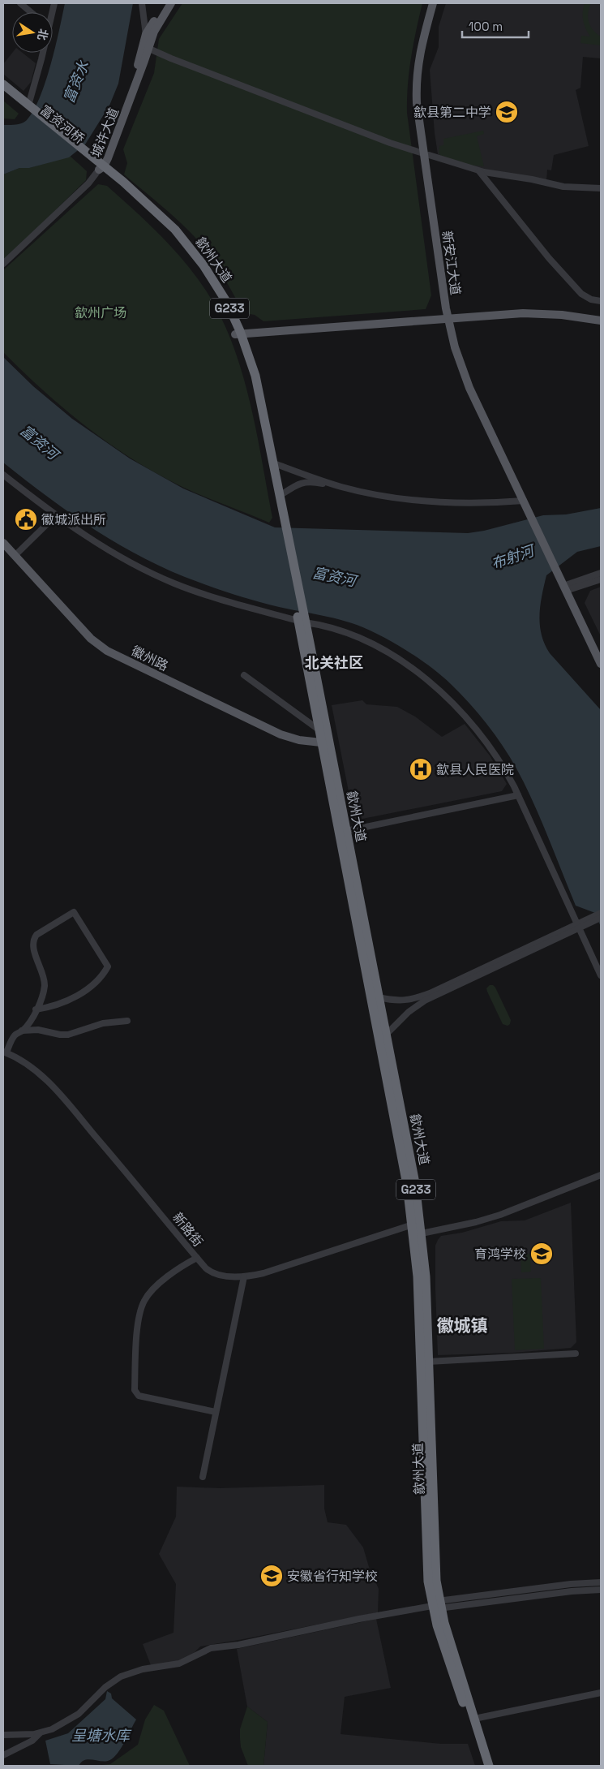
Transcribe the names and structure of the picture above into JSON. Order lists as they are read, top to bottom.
{
  "streets": {
    "highway": ["富资河桥", "歙州大道", "G233"],
    "main road": ["城许大道", "新安江大道", "徽州路"],
    "street": ["新路街"]
  },
  "crossings": [
    ["富资河桥", "歙州大道"],
    ["富资河桥", "G233"],
    ["城许大道", "歙州大道"],
    ["歙州大道", "G233"],
    ["歙州大道", "徽州路"],
    ["歙州大道", "新路街"]
  ],
  "districts": ["北关社区", "徽城镇"],
  "water": [
    "富资水",
    "富资河",
    "布射河",
    "呈塘水库"
  ],
  "parks": ["歙州广场"],
  "places": {
    "school or university": ["歙县第二中学", "育鸿学校", "安徽省行知学校"],
    "public building": ["徽城派出所"],
    "hospital": ["歙县人民医院"]
  },
  "scale_bar": "100 m",
  "north": "right"
}
